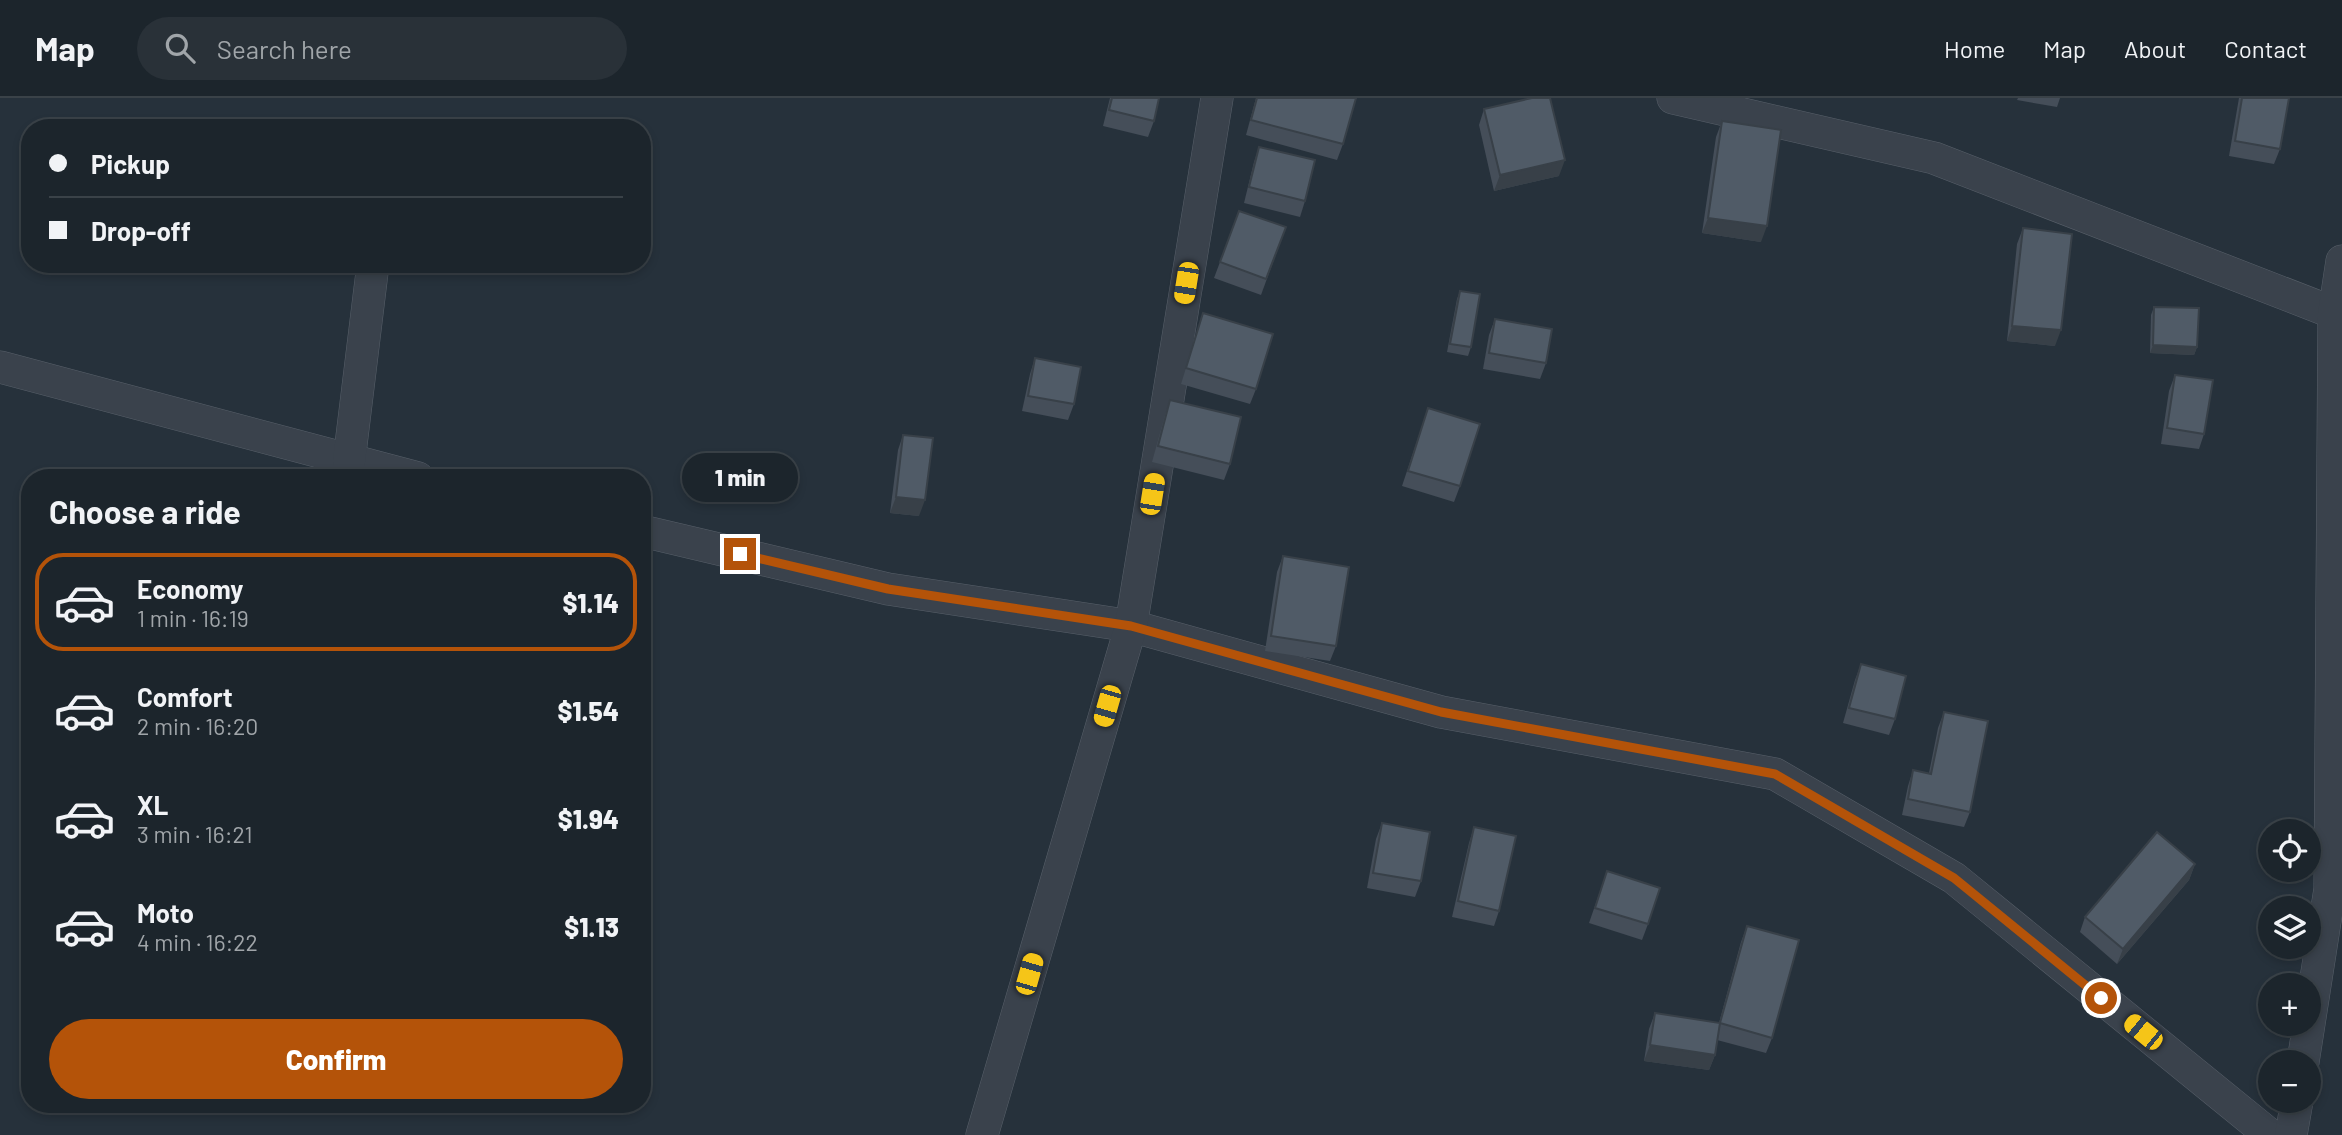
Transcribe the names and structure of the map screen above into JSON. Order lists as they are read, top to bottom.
{
  "page": {
    "header": "Map",
    "search": "Search here",
    "nav": [
      "Home",
      "Map",
      "About",
      "Contact"
    ],
    "banner": ["Pickup", "Drop-off"],
    "bubble": "1 min",
    "heading": "Choose a ride",
    "list": [
      {
        "name": "Economy",
        "note": "1 min · 16:19",
        "value": "$1.14"
      },
      {
        "name": "Comfort",
        "note": "2 min · 16:20",
        "value": "$1.54"
      },
      {
        "name": "XL",
        "note": "3 min · 16:21",
        "value": "$1.94"
      },
      {
        "name": "Moto",
        "note": "4 min · 16:22",
        "value": "$1.13"
      }
    ],
    "map_buttons": ["+", "−"],
    "buttons": "Confirm"
  }
}
